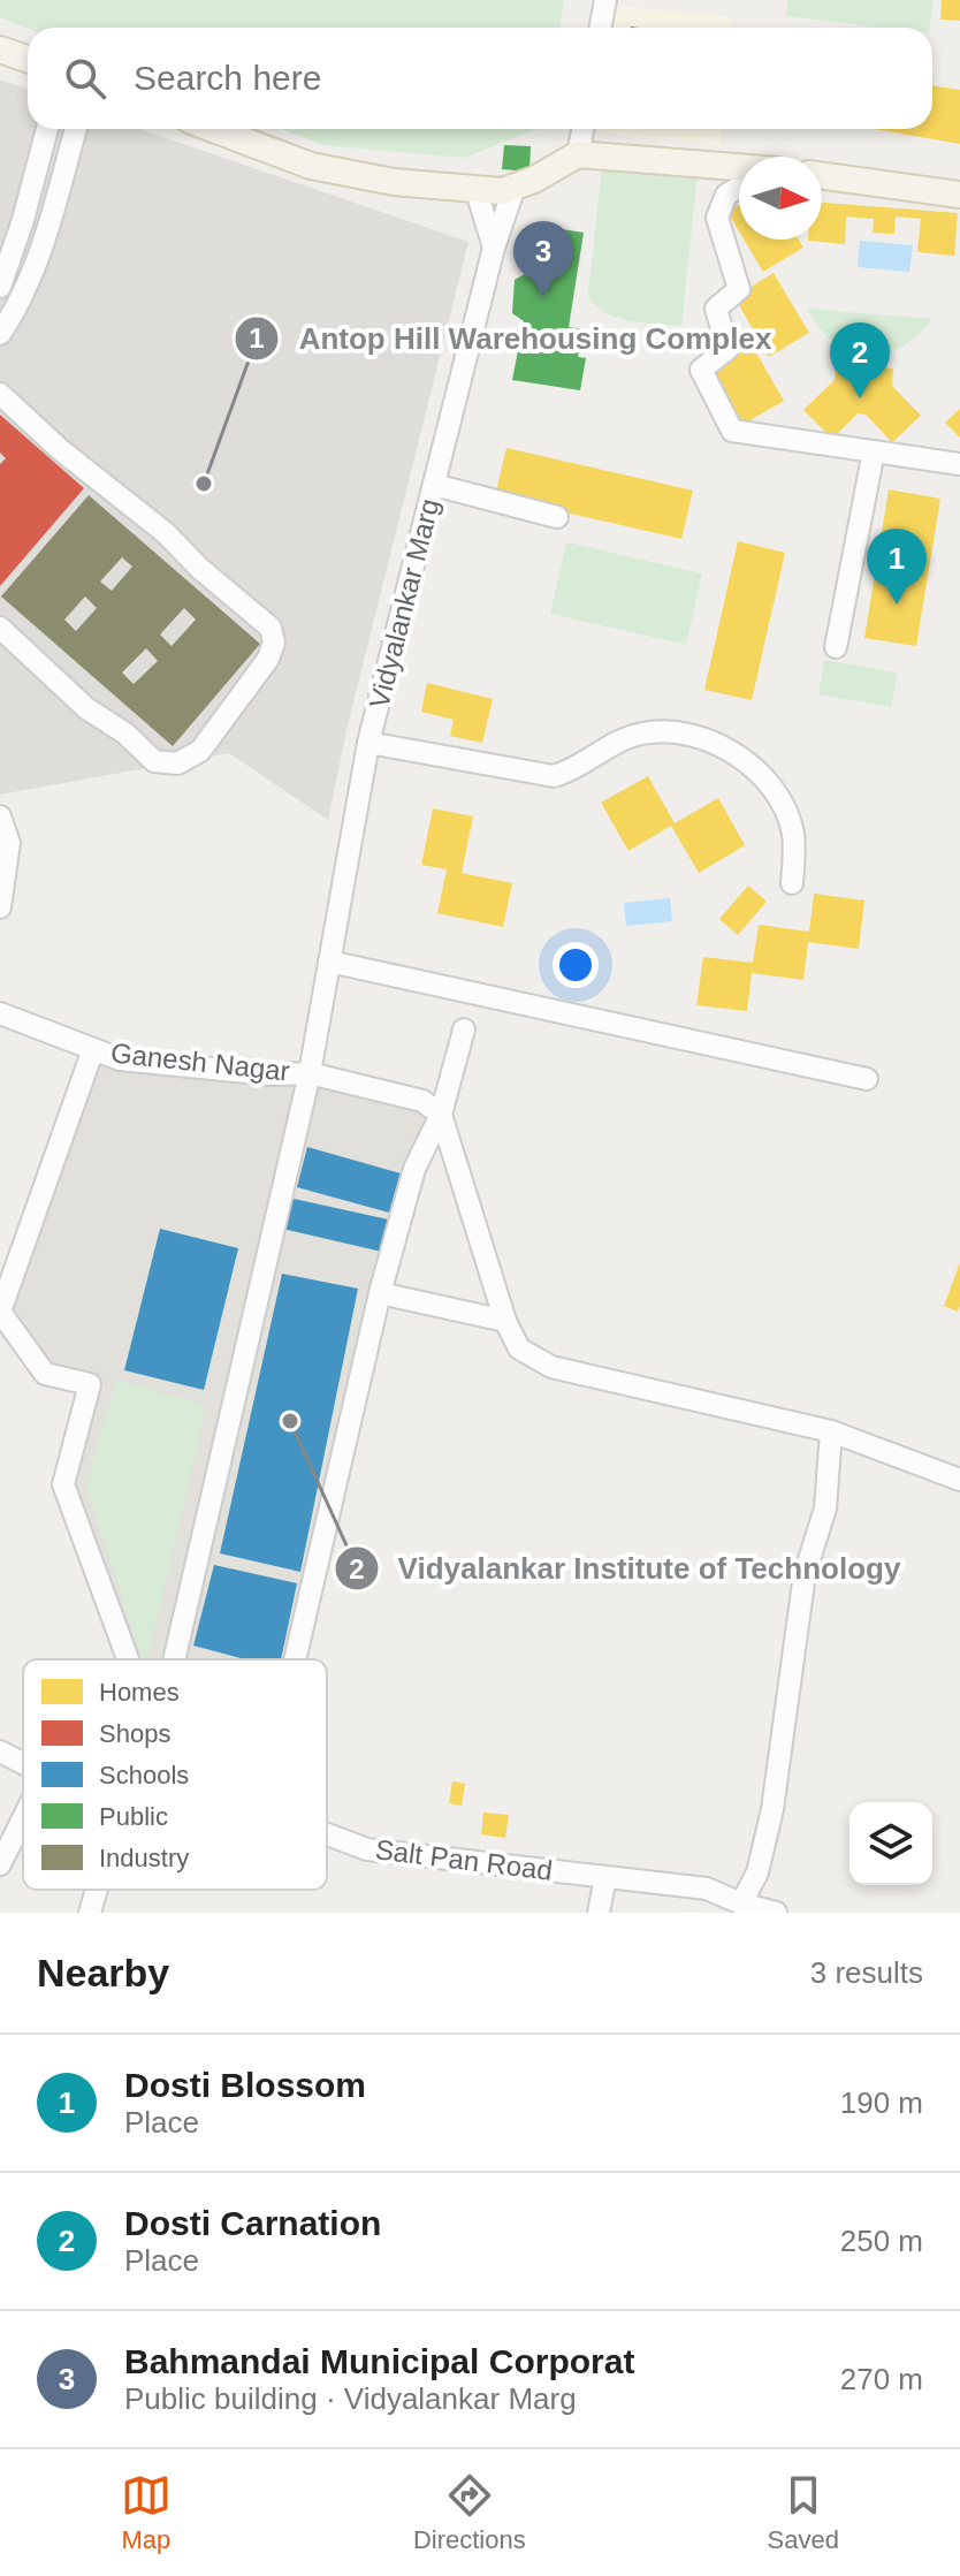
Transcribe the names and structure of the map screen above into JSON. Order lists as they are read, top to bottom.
{
  "streets": {
    "street": ["Vidyalankar Marg", "Ganesh Nagar", "Salt Pan Road"]
  },
  "crossings": [
    ["Vidyalankar Marg", "Ganesh Nagar"]
  ],
  "places": ["Antop Hill Warehousing Complex", "Vidyalankar Institute of Technology"],
  "legend": [
    "Homes",
    "Shops",
    "Schools",
    "Public",
    "Industry"
  ],
  "north": "right",
  "page": {
    "search": "Search here",
    "pins": ["3", "2", "1"],
    "heading": ["Nearby", "3 results"],
    "list": [
      {
        "mark": "1",
        "name": "Dosti Blossom",
        "note": "Place",
        "value": "190 m"
      },
      {
        "mark": "2",
        "name": "Dosti Carnation",
        "note": "Place",
        "value": "250 m"
      },
      {
        "mark": "3",
        "name": "Bahmandai Municipal Corporat",
        "note": "Public building · Vidyalankar Marg",
        "value": "270 m"
      }
    ],
    "nav": ["Map", "Directions", "Saved"]
  }
}
